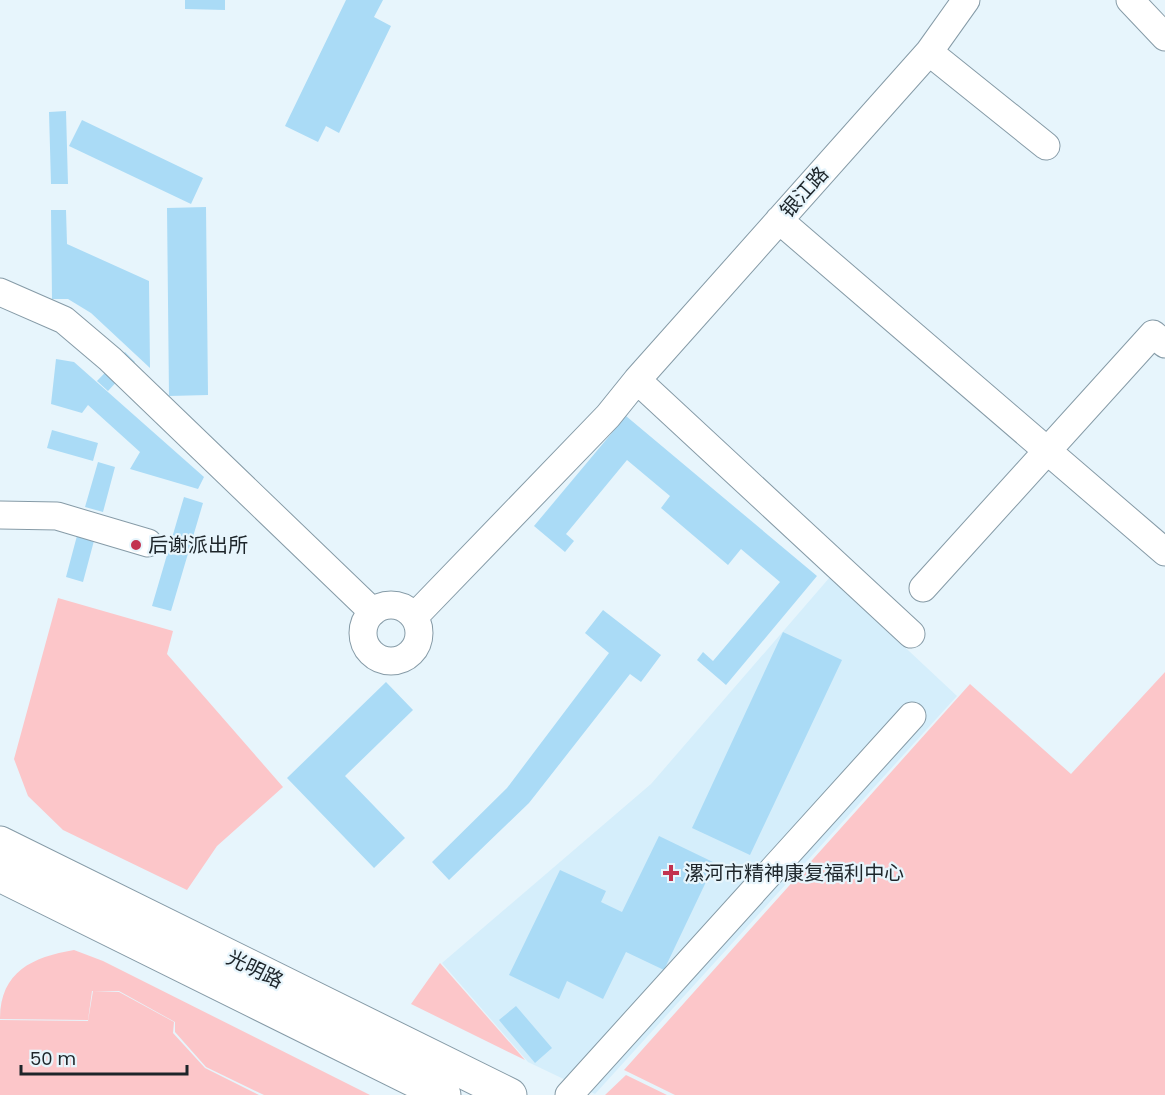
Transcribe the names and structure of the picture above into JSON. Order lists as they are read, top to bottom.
{
  "streets": {
    "street": ["银江路", "光明路"]
  },
  "places": {
    "other": ["后谢派出所"],
    "health": ["漯河市精神康复福利中心"]
  },
  "scale_bar": "50 m"
}
